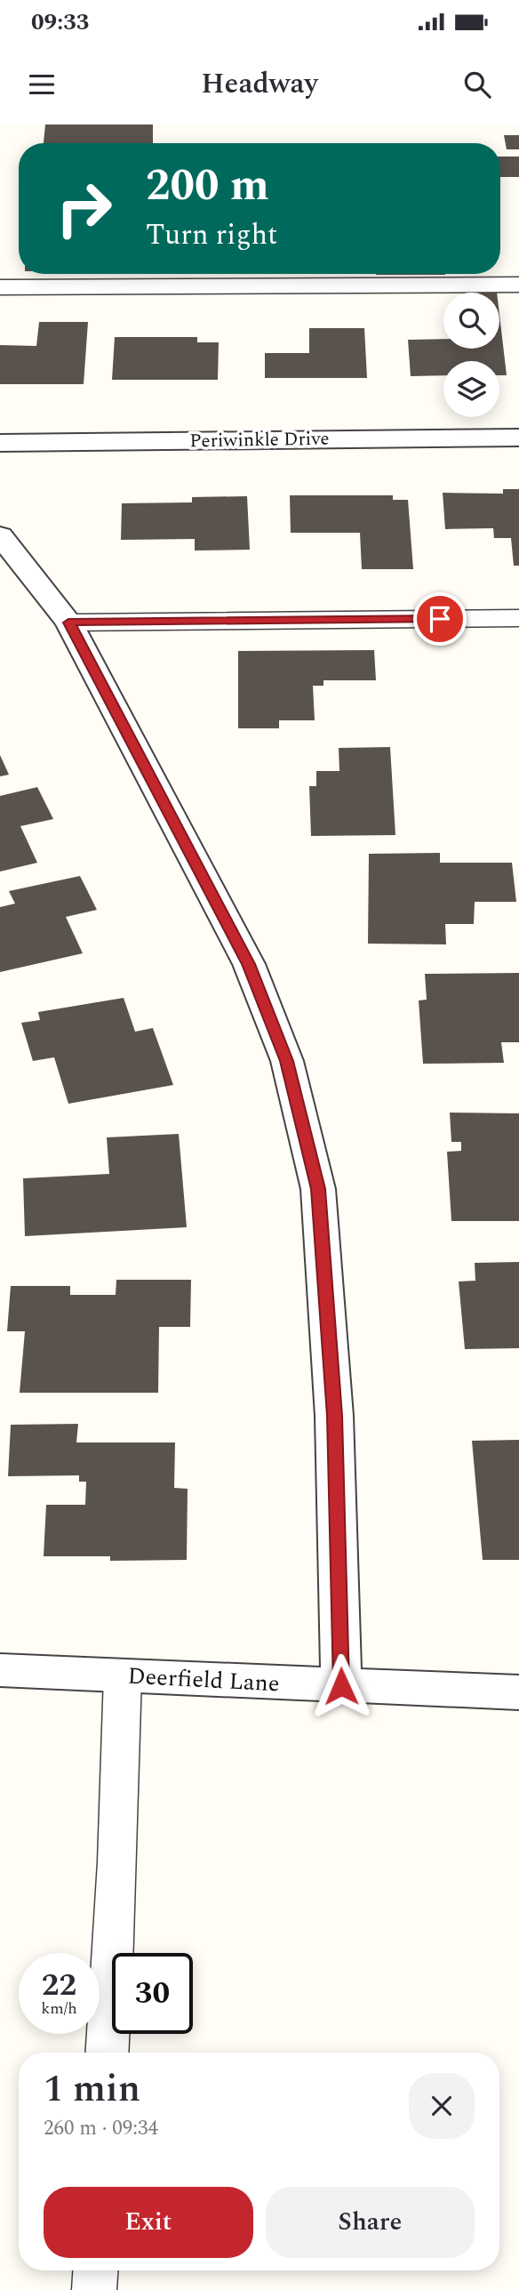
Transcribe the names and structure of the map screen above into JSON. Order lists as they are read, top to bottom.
{
  "streets": {
    "street": ["Periwinkle Drive", "Deerfield Lane"]
  },
  "page": {
    "status": "09:33",
    "header": "Headway",
    "turn": ["200 m", "Turn right"],
    "speed": "22 km/h",
    "limit": "30",
    "heading": ["1 min", "260 m · 09:34"],
    "buttons": ["Exit", "Share"]
  }
}
